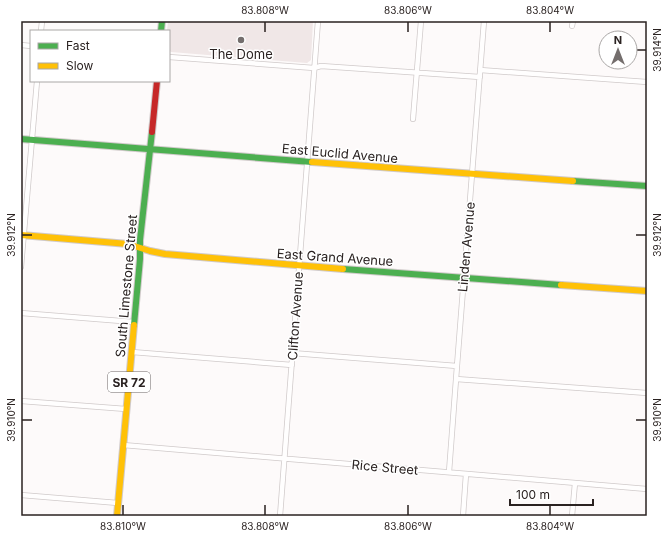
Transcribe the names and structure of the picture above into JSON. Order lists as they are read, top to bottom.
{
  "streets": {
    "street": [
      "East Euclid Avenue",
      "Linden Avenue",
      "East Grand Avenue",
      "South Limestone Street",
      "Clifton Avenue",
      "SR 72",
      "Rice Street"
    ]
  },
  "crossings": [
    ["East Euclid Avenue", "Linden Avenue"],
    ["East Euclid Avenue", "South Limestone Street"],
    ["East Euclid Avenue", "Clifton Avenue"],
    ["Linden Avenue", "East Grand Avenue"],
    ["Linden Avenue", "Rice Street"],
    ["East Grand Avenue", "South Limestone Street"],
    ["East Grand Avenue", "Clifton Avenue"],
    ["South Limestone Street", "Rice Street"],
    ["Clifton Avenue", "Rice Street"]
  ],
  "places": ["The Dome"],
  "legend": ["Fast", "Slow"],
  "scale_bar": "100 m",
  "north": "top",
  "coordinates": [
    "83.808°W",
    "83.806°W",
    "83.804°W",
    "39.914°N",
    "39.912°N",
    "39.910°N",
    "83.810°W"
  ]
}
